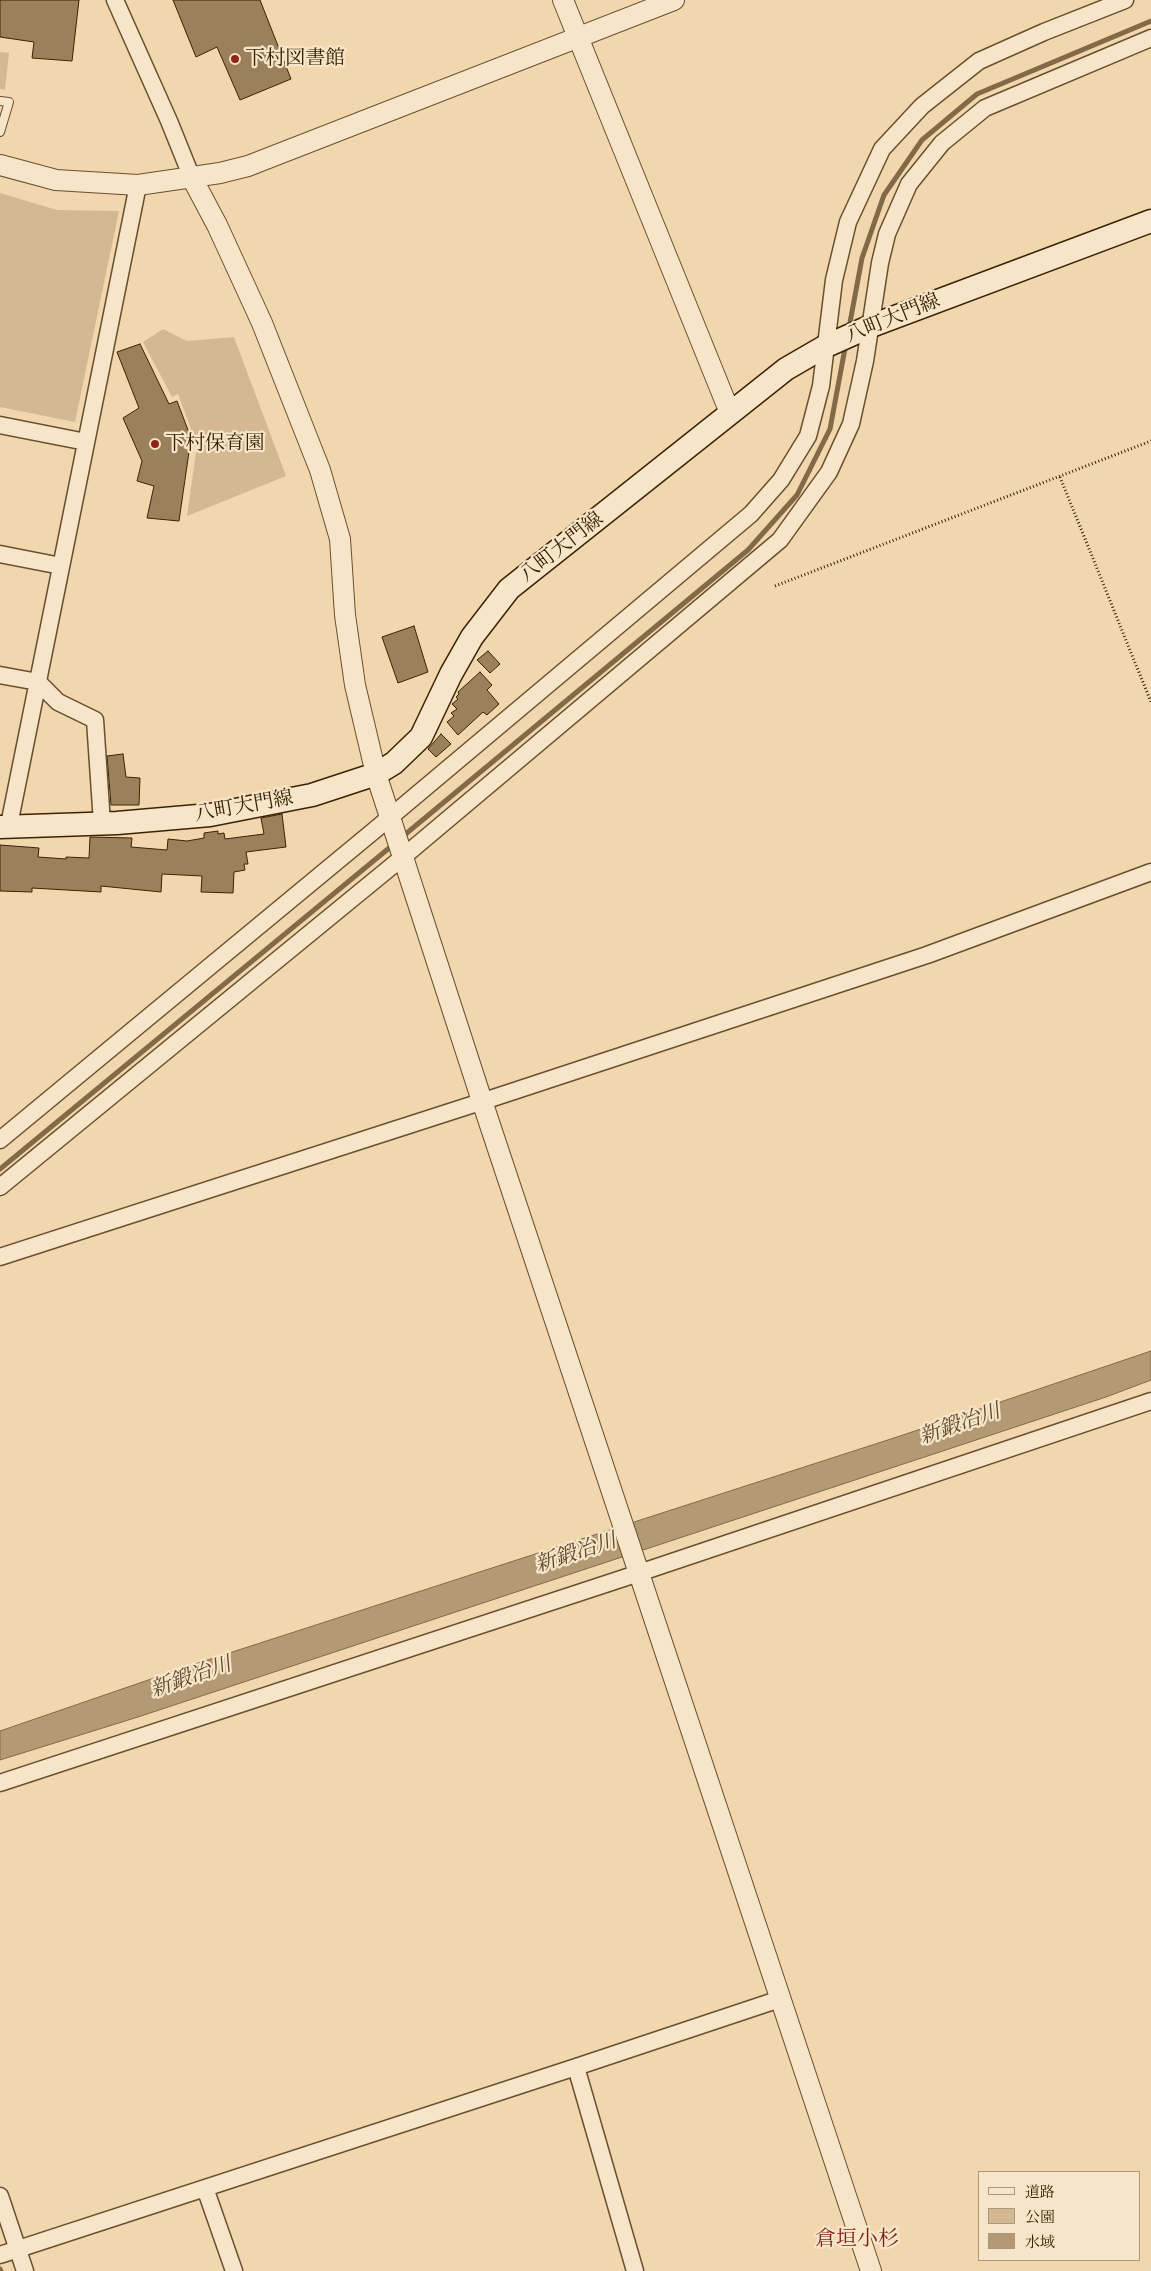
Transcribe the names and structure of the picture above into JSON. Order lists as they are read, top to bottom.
{
  "streets": {
    "main road": ["八町大門線"]
  },
  "districts": ["倉垣小杉"],
  "water": ["新鍛冶川"],
  "places": ["下村図書館", "下村保育園"],
  "legend": ["道路", "公園", "水域"]
}
